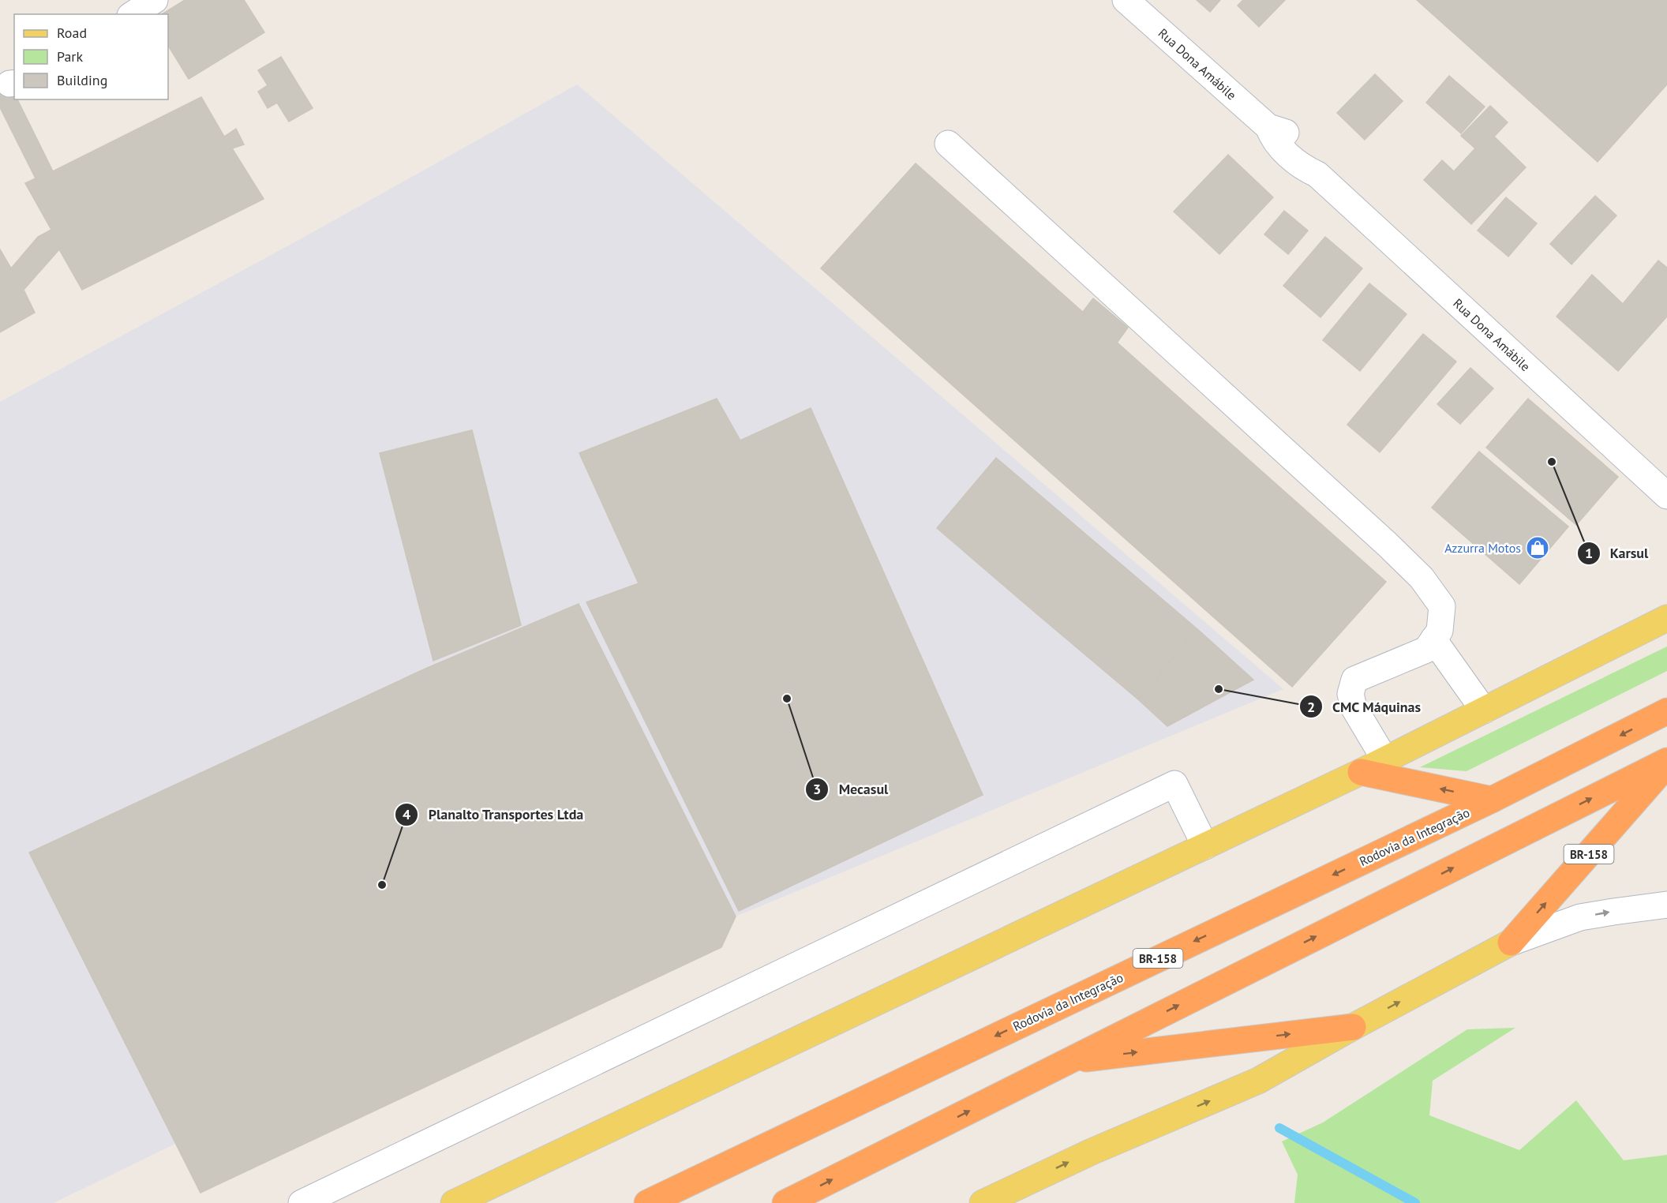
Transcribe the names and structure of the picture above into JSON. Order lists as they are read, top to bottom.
{
  "streets": {
    "highway": ["Rodovia da Integração", "BR-158"],
    "street": ["Rua Dona Amábile"]
  },
  "places": {
    "other": [
      "Karsul",
      "CMC Máquinas",
      "Mecasul",
      "Planalto Transportes Ltda"
    ],
    "shop": ["Azzurra Motos"]
  },
  "legend": ["Road", "Park", "Building"]
}
